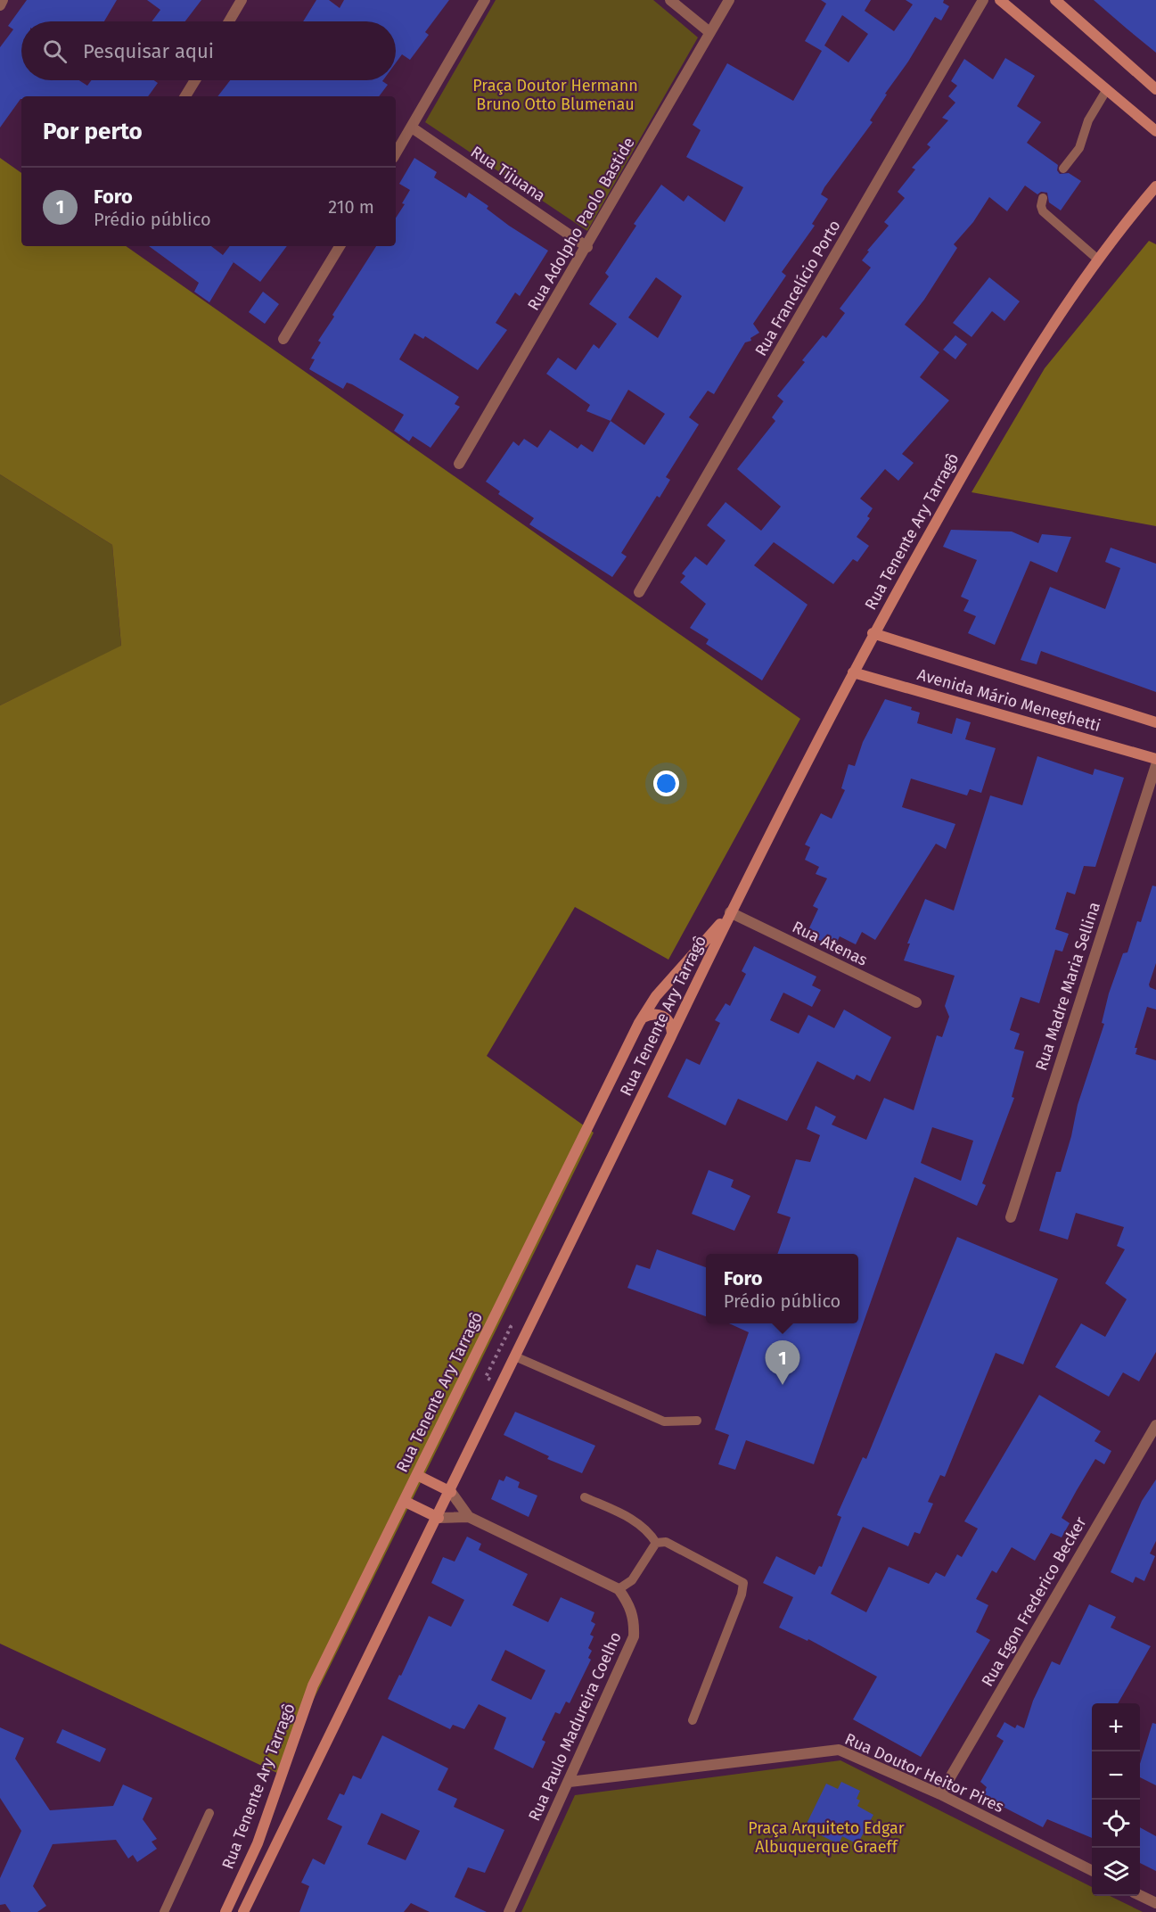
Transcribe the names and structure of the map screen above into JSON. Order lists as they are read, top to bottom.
{
  "streets": {
    "main road": ["Rua Tenente Ary Tarragô", "Avenida Mário Meneghetti"],
    "street": [
      "Rua Tijuana",
      "Rua Adolpho Paolo Bastide",
      "Rua Francelício Porto",
      "Rua Atenas",
      "Rua Madre Maria Sellina",
      "Rua Egon Frederico Becker",
      "Rua Paulo Madureira Coelho",
      "Rua Doutor Heitor Pires"
    ]
  },
  "crossings": [
    ["Rua Tijuana", "Rua Adolpho Paolo Bastide"],
    ["Rua Tenente Ary Tarragô", "Avenida Mário Meneghetti"],
    ["Rua Tenente Ary Tarragô", "Rua Atenas"],
    ["Rua Egon Frederico Becker", "Rua Doutor Heitor Pires"],
    ["Rua Paulo Madureira Coelho", "Rua Doutor Heitor Pires"]
  ],
  "parks": ["Praça Doutor Hermann Bruno Otto Blumenau", "Praça Arquiteto Edgar Albuquerque Graeff"],
  "page": {
    "search": "Pesquisar aqui",
    "heading": "Por perto",
    "list": [
      {
        "mark": "1",
        "name": "Foro",
        "note": "Prédio público",
        "value": "210 m"
      }
    ],
    "popup": ["Foro", "Prédio público"],
    "pins": "1",
    "map_buttons": ["+", "−"]
  }
}
